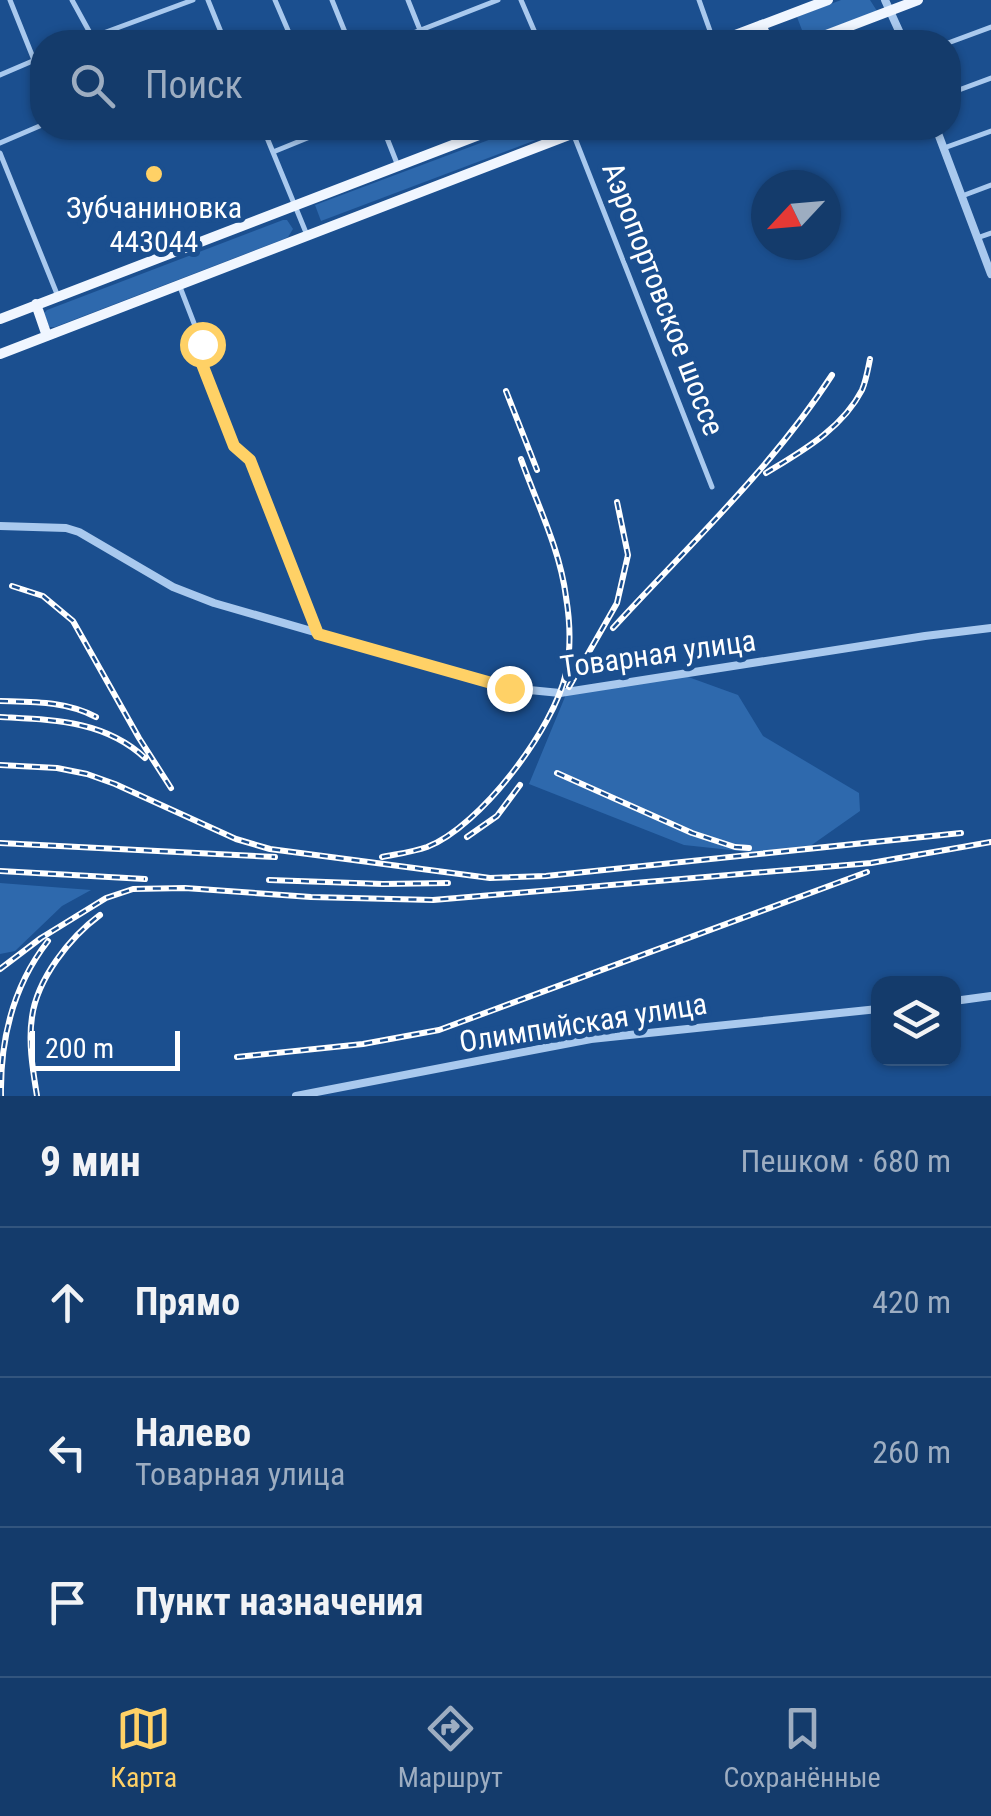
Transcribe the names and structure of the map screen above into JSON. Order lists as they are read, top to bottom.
{
  "streets": {
    "street": ["Аэропортовское шоссе", "Товарная улица", "Олимпийская улица"]
  },
  "places": ["Зубчаниновка 443044"],
  "scale_bar": "200 m",
  "north": "bottom left",
  "page": {
    "search": "Поиск",
    "scale": "200 m",
    "heading": ["9 мин", "Пешком · 680 m"],
    "list": [
      ["Прямо", "420 m"],
      ["Налево", "Товарная улица", "260 m"],
      "Пункт назначения"
    ],
    "nav": ["Карта", "Маршрут", "Сохранённые"]
  }
}
